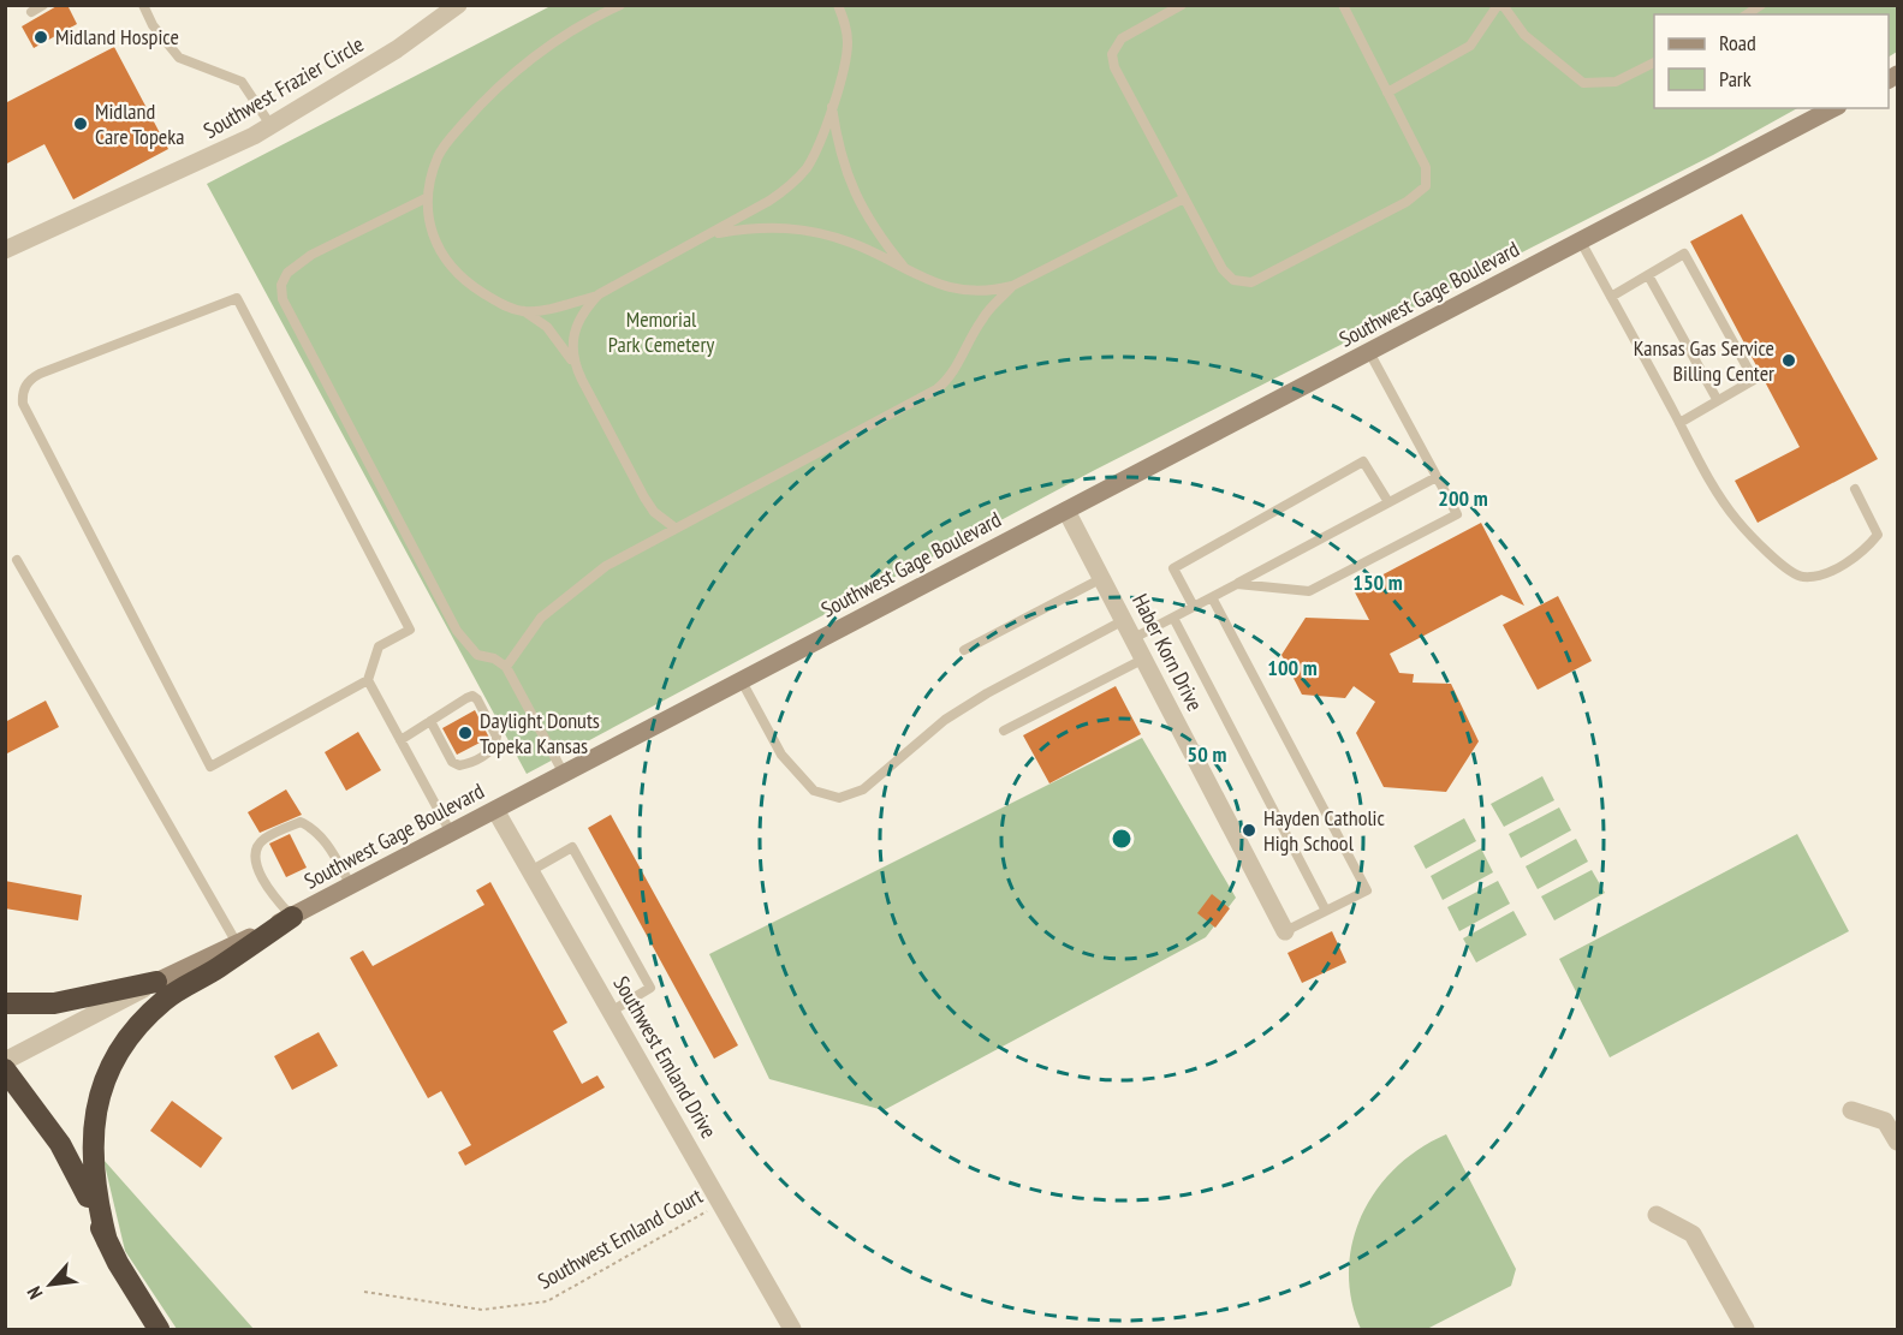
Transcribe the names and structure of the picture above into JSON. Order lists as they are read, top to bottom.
{
  "streets": {
    "main road": ["Southwest Gage Boulevard"],
    "street": ["Southwest Frazier Circle", "Haber Korn Drive", "Southwest Emland Drive"],
    "path": ["Southwest Emland Court"]
  },
  "crossings": [
    ["Southwest Gage Boulevard", "Haber Korn Drive"],
    ["Southwest Gage Boulevard", "Southwest Emland Drive"],
    ["Southwest Emland Drive", "Southwest Emland Court"]
  ],
  "parks": ["Memorial Park Cemetery"],
  "places": [
    "Midland Hospice",
    "Midland Care Topeka",
    "Kansas Gas Service Billing Center",
    "Daylight Donuts Topeka Kansas",
    "Hayden Catholic High School"
  ],
  "legend": ["Road", "Park"],
  "north": "bottom left",
  "rings": [
    "200 m",
    "150 m",
    "100 m",
    "50 m"
  ]
}
